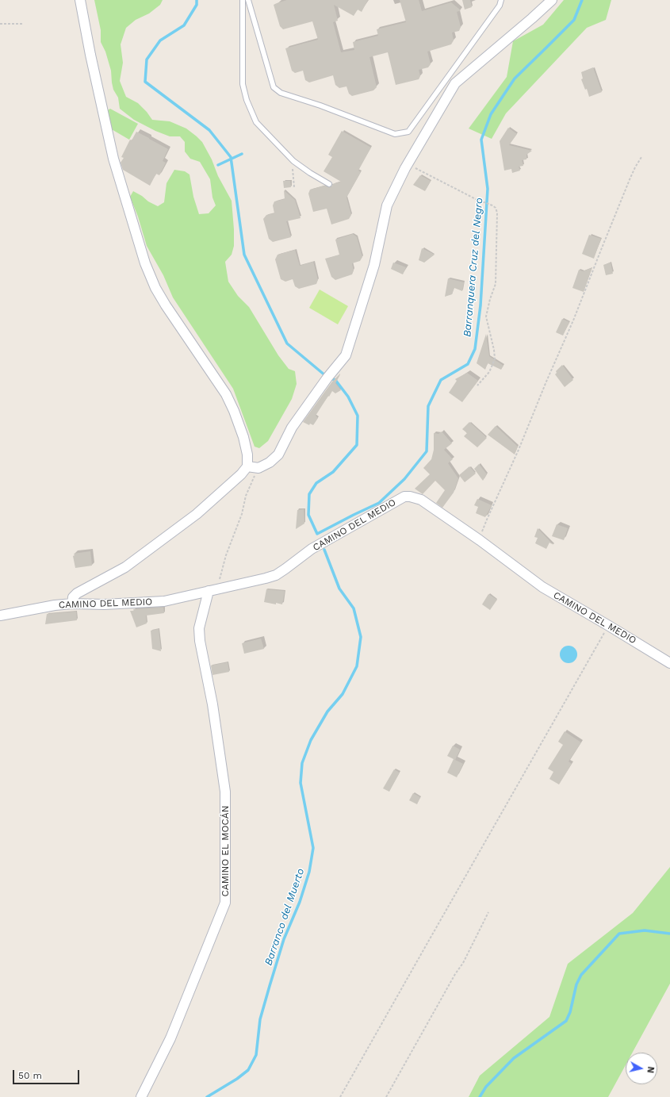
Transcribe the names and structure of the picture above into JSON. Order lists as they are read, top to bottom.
{
  "streets": {
    "street": ["CAMINO DEL MEDIO", "CAMINO EL MOCÁN"]
  },
  "crossings": [
    ["CAMINO DEL MEDIO", "CAMINO EL MOCÁN"]
  ],
  "water": ["Barranquera Cruz del Negro", "Barranco del Muerto"],
  "scale_bar": "50 m",
  "north": "right"
}
